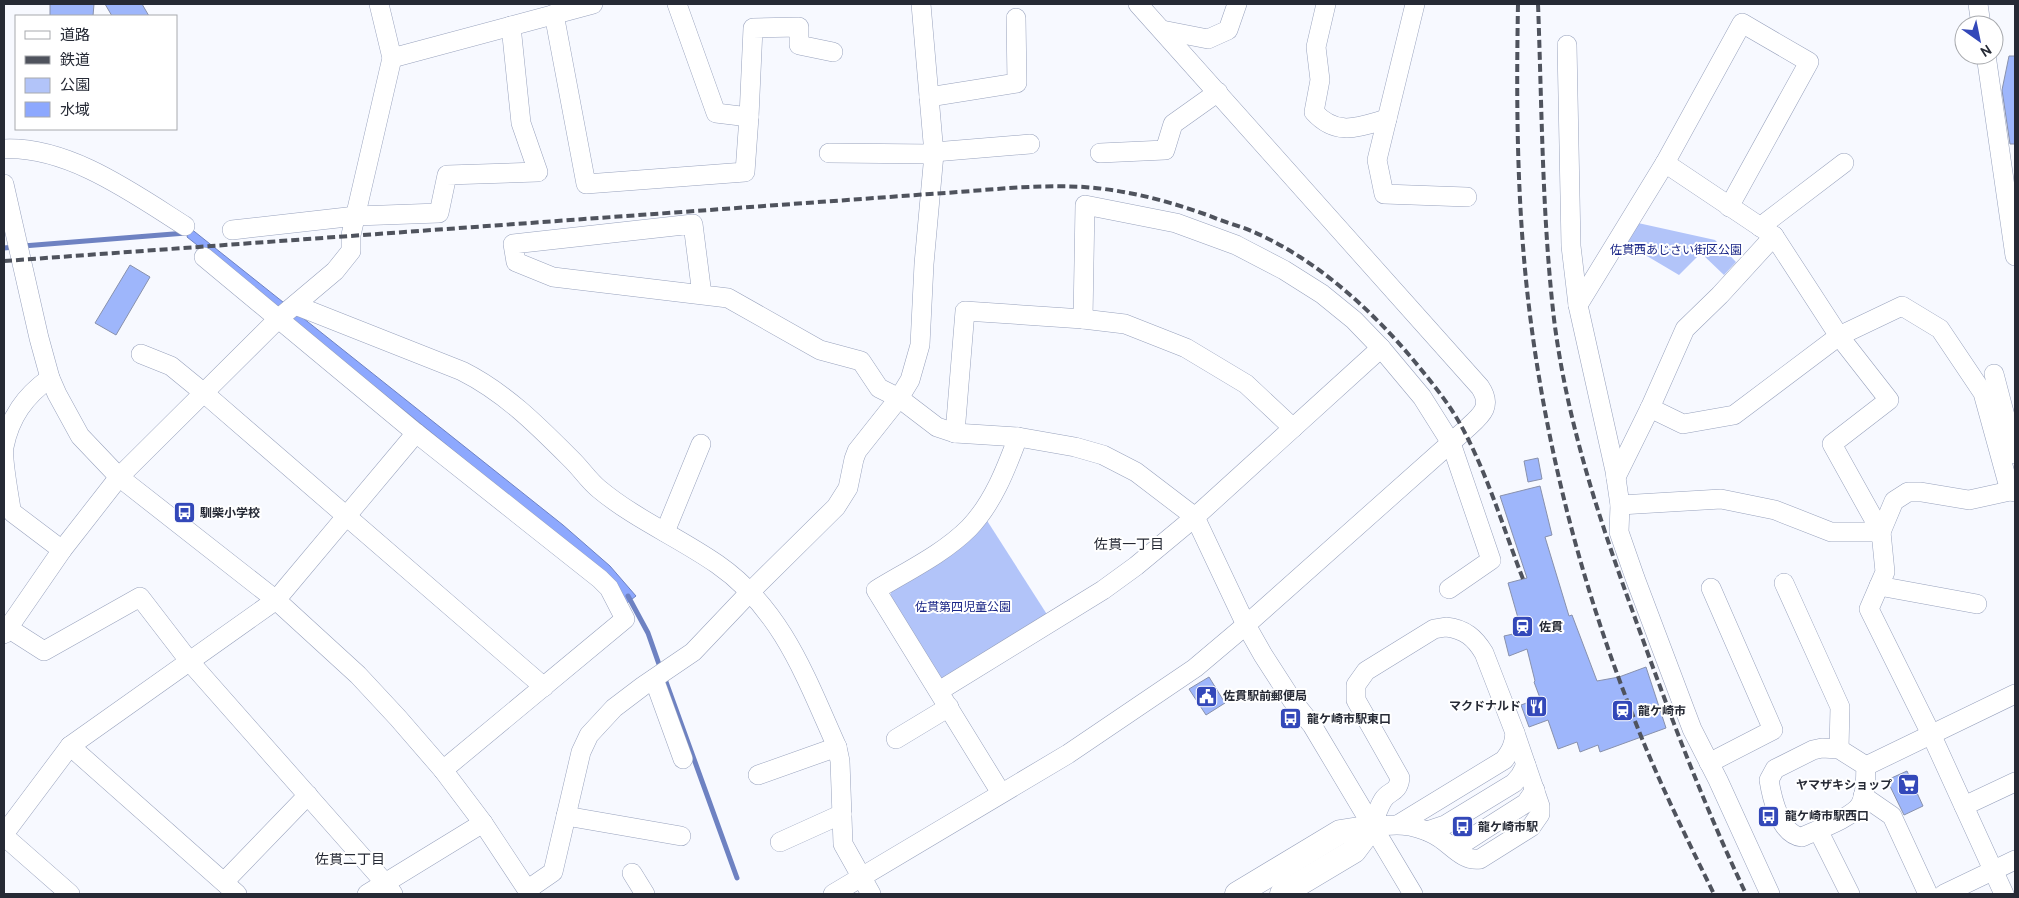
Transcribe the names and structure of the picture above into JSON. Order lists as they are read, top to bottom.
{
  "districts": ["佐貫一丁目", "佐貫二丁目"],
  "parks": ["佐貫西あじさい街区公園", "佐貫第四児童公園"],
  "places": {
    "bus stop": [
      "馴柴小学校",
      "龍ケ崎市駅東口",
      "龍ケ崎市駅西口",
      "龍ケ崎市駅"
    ],
    "station": ["佐貫", "龍ケ崎市"],
    "public building": ["佐貫駅前郵便局"],
    "restaurant": ["マクドナルド"],
    "supermarket": ["ヤマザキショップ"]
  },
  "legend": [
    "道路",
    "鉄道",
    "公園",
    "水域"
  ],
  "north": "bottom right"
}
